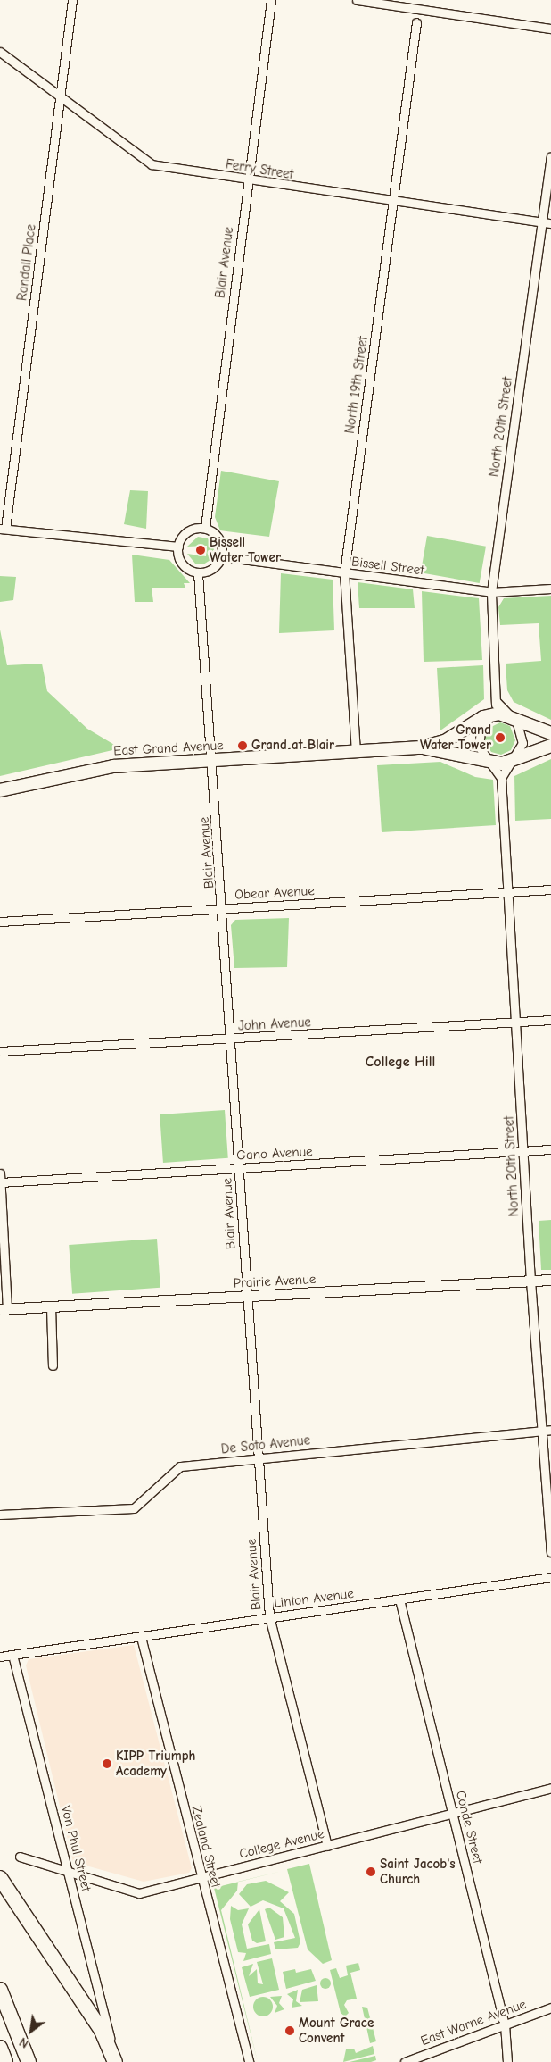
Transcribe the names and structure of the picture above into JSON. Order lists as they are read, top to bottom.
{
  "streets": {
    "main road": ["East Grand Avenue"],
    "street": [
      "Ferry Street",
      "Randall Place",
      "Blair Avenue",
      "North 19th Street",
      "North 20th Street",
      "Bissell Street",
      "Obear Avenue",
      "John Avenue",
      "Gano Avenue",
      "Prairie Avenue",
      "De Soto Avenue",
      "Linton Avenue",
      "Conde Street",
      "College Avenue",
      "Zealand Street",
      "Von Phul Street",
      "East Warne Avenue"
    ]
  },
  "crossings": [
    ["Ferry Street", "Randall Place"],
    ["Ferry Street", "Blair Avenue"],
    ["Ferry Street", "North 19th Street"],
    ["Ferry Street", "North 20th Street"],
    ["Blair Avenue", "Bissell Street"],
    ["Blair Avenue", "East Grand Avenue"],
    ["Blair Avenue", "Obear Avenue"],
    ["Blair Avenue", "John Avenue"],
    ["Blair Avenue", "Gano Avenue"],
    ["Blair Avenue", "Prairie Avenue"],
    ["Blair Avenue", "De Soto Avenue"],
    ["Blair Avenue", "Linton Avenue"],
    ["Blair Avenue", "College Avenue"],
    ["North 19th Street", "Bissell Street"],
    ["North 19th Street", "East Grand Avenue"],
    ["North 20th Street", "Bissell Street"],
    ["North 20th Street", "East Grand Avenue"],
    ["North 20th Street", "Obear Avenue"],
    ["North 20th Street", "John Avenue"],
    ["North 20th Street", "Gano Avenue"],
    ["North 20th Street", "Prairie Avenue"],
    ["North 20th Street", "De Soto Avenue"],
    ["Linton Avenue", "Conde Street"],
    ["Linton Avenue", "Zealand Street"],
    ["Linton Avenue", "Von Phul Street"],
    ["Conde Street", "College Avenue"],
    ["Conde Street", "East Warne Avenue"],
    ["College Avenue", "Zealand Street"],
    ["College Avenue", "Von Phul Street"]
  ],
  "districts": ["College Hill"],
  "places": [
    "Bissell Water Tower",
    "Grand Water Tower",
    "Grand at Blair",
    "KIPP Triumph Academy",
    "Saint Jacob's Church",
    "Mount Grace Convent"
  ],
  "north": "bottom left"
}
